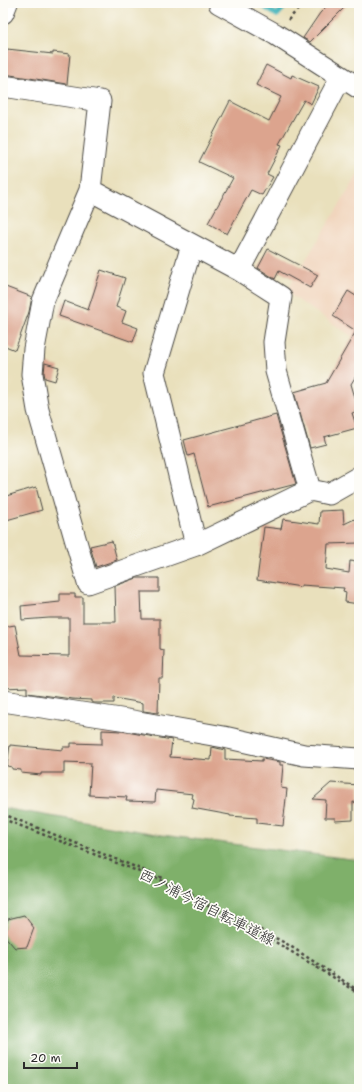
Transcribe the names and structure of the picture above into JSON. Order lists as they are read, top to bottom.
{
  "streets": {
    "path": ["西ノ浦今宿自転車道線"]
  },
  "scale_bar": "20 m"
}
